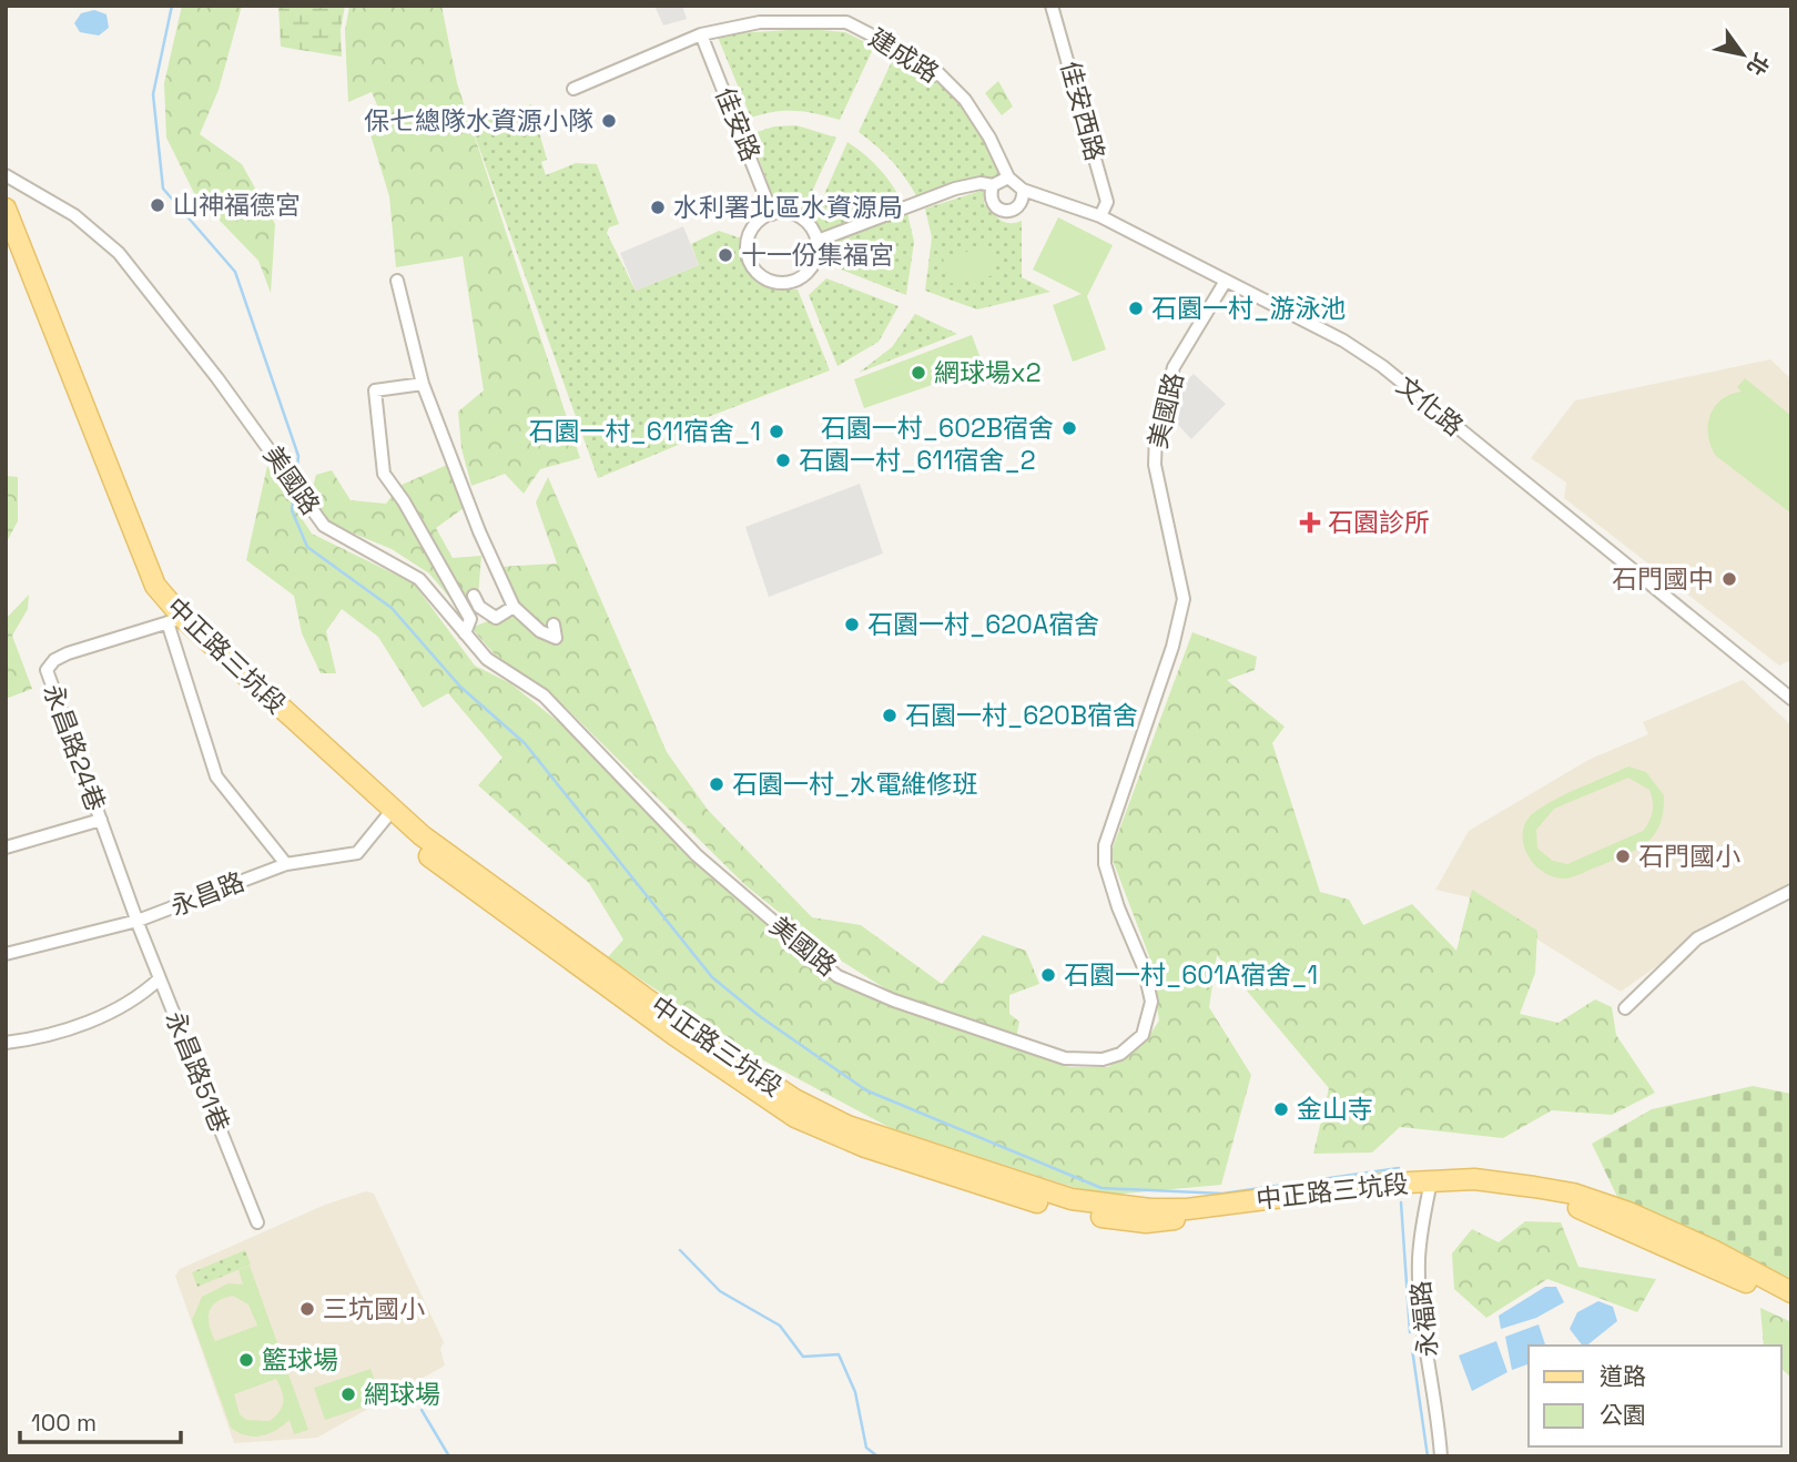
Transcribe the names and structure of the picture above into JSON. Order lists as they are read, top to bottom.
{
  "streets": {
    "main road": ["中正路三坑段"],
    "street": [
      "建成路",
      "佳安西路",
      "佳安路",
      "文化路",
      "美國路",
      "永昌路24巷",
      "永昌路",
      "永昌路51巷",
      "永福路"
    ]
  },
  "crossings": [
    ["建成路", "佳安路"],
    ["建成路", "文化路"],
    ["佳安西路", "文化路"],
    ["文化路", "美國路"],
    ["中正路三坑段", "永昌路24巷"],
    ["中正路三坑段", "永昌路"],
    ["中正路三坑段", "永福路"],
    ["永昌路24巷", "永昌路"],
    ["永昌路24巷", "永昌路51巷"],
    ["永昌路", "永昌路51巷"]
  ],
  "places": {
    "other": [
      "保七總隊水資源小隊",
      "山神福德宮",
      "水利署北區水資源局",
      "十一份集福宮",
      "石園一村_游泳池",
      "網球場x2",
      "石園一村_602B宿舍",
      "石園一村_611宿舍_1",
      "石園一村_611宿舍_2",
      "石門國中",
      "石園一村_620A宿舍",
      "石園一村_620B宿舍",
      "石園一村_水電維修班",
      "石門國小",
      "石園一村_601A宿舍_1",
      "金山寺",
      "三坑國小",
      "籃球場",
      "網球場"
    ],
    "health": ["石園診所"]
  },
  "legend": ["道路", "公園"],
  "scale_bar": "100 m",
  "north": "bottom right"
}
